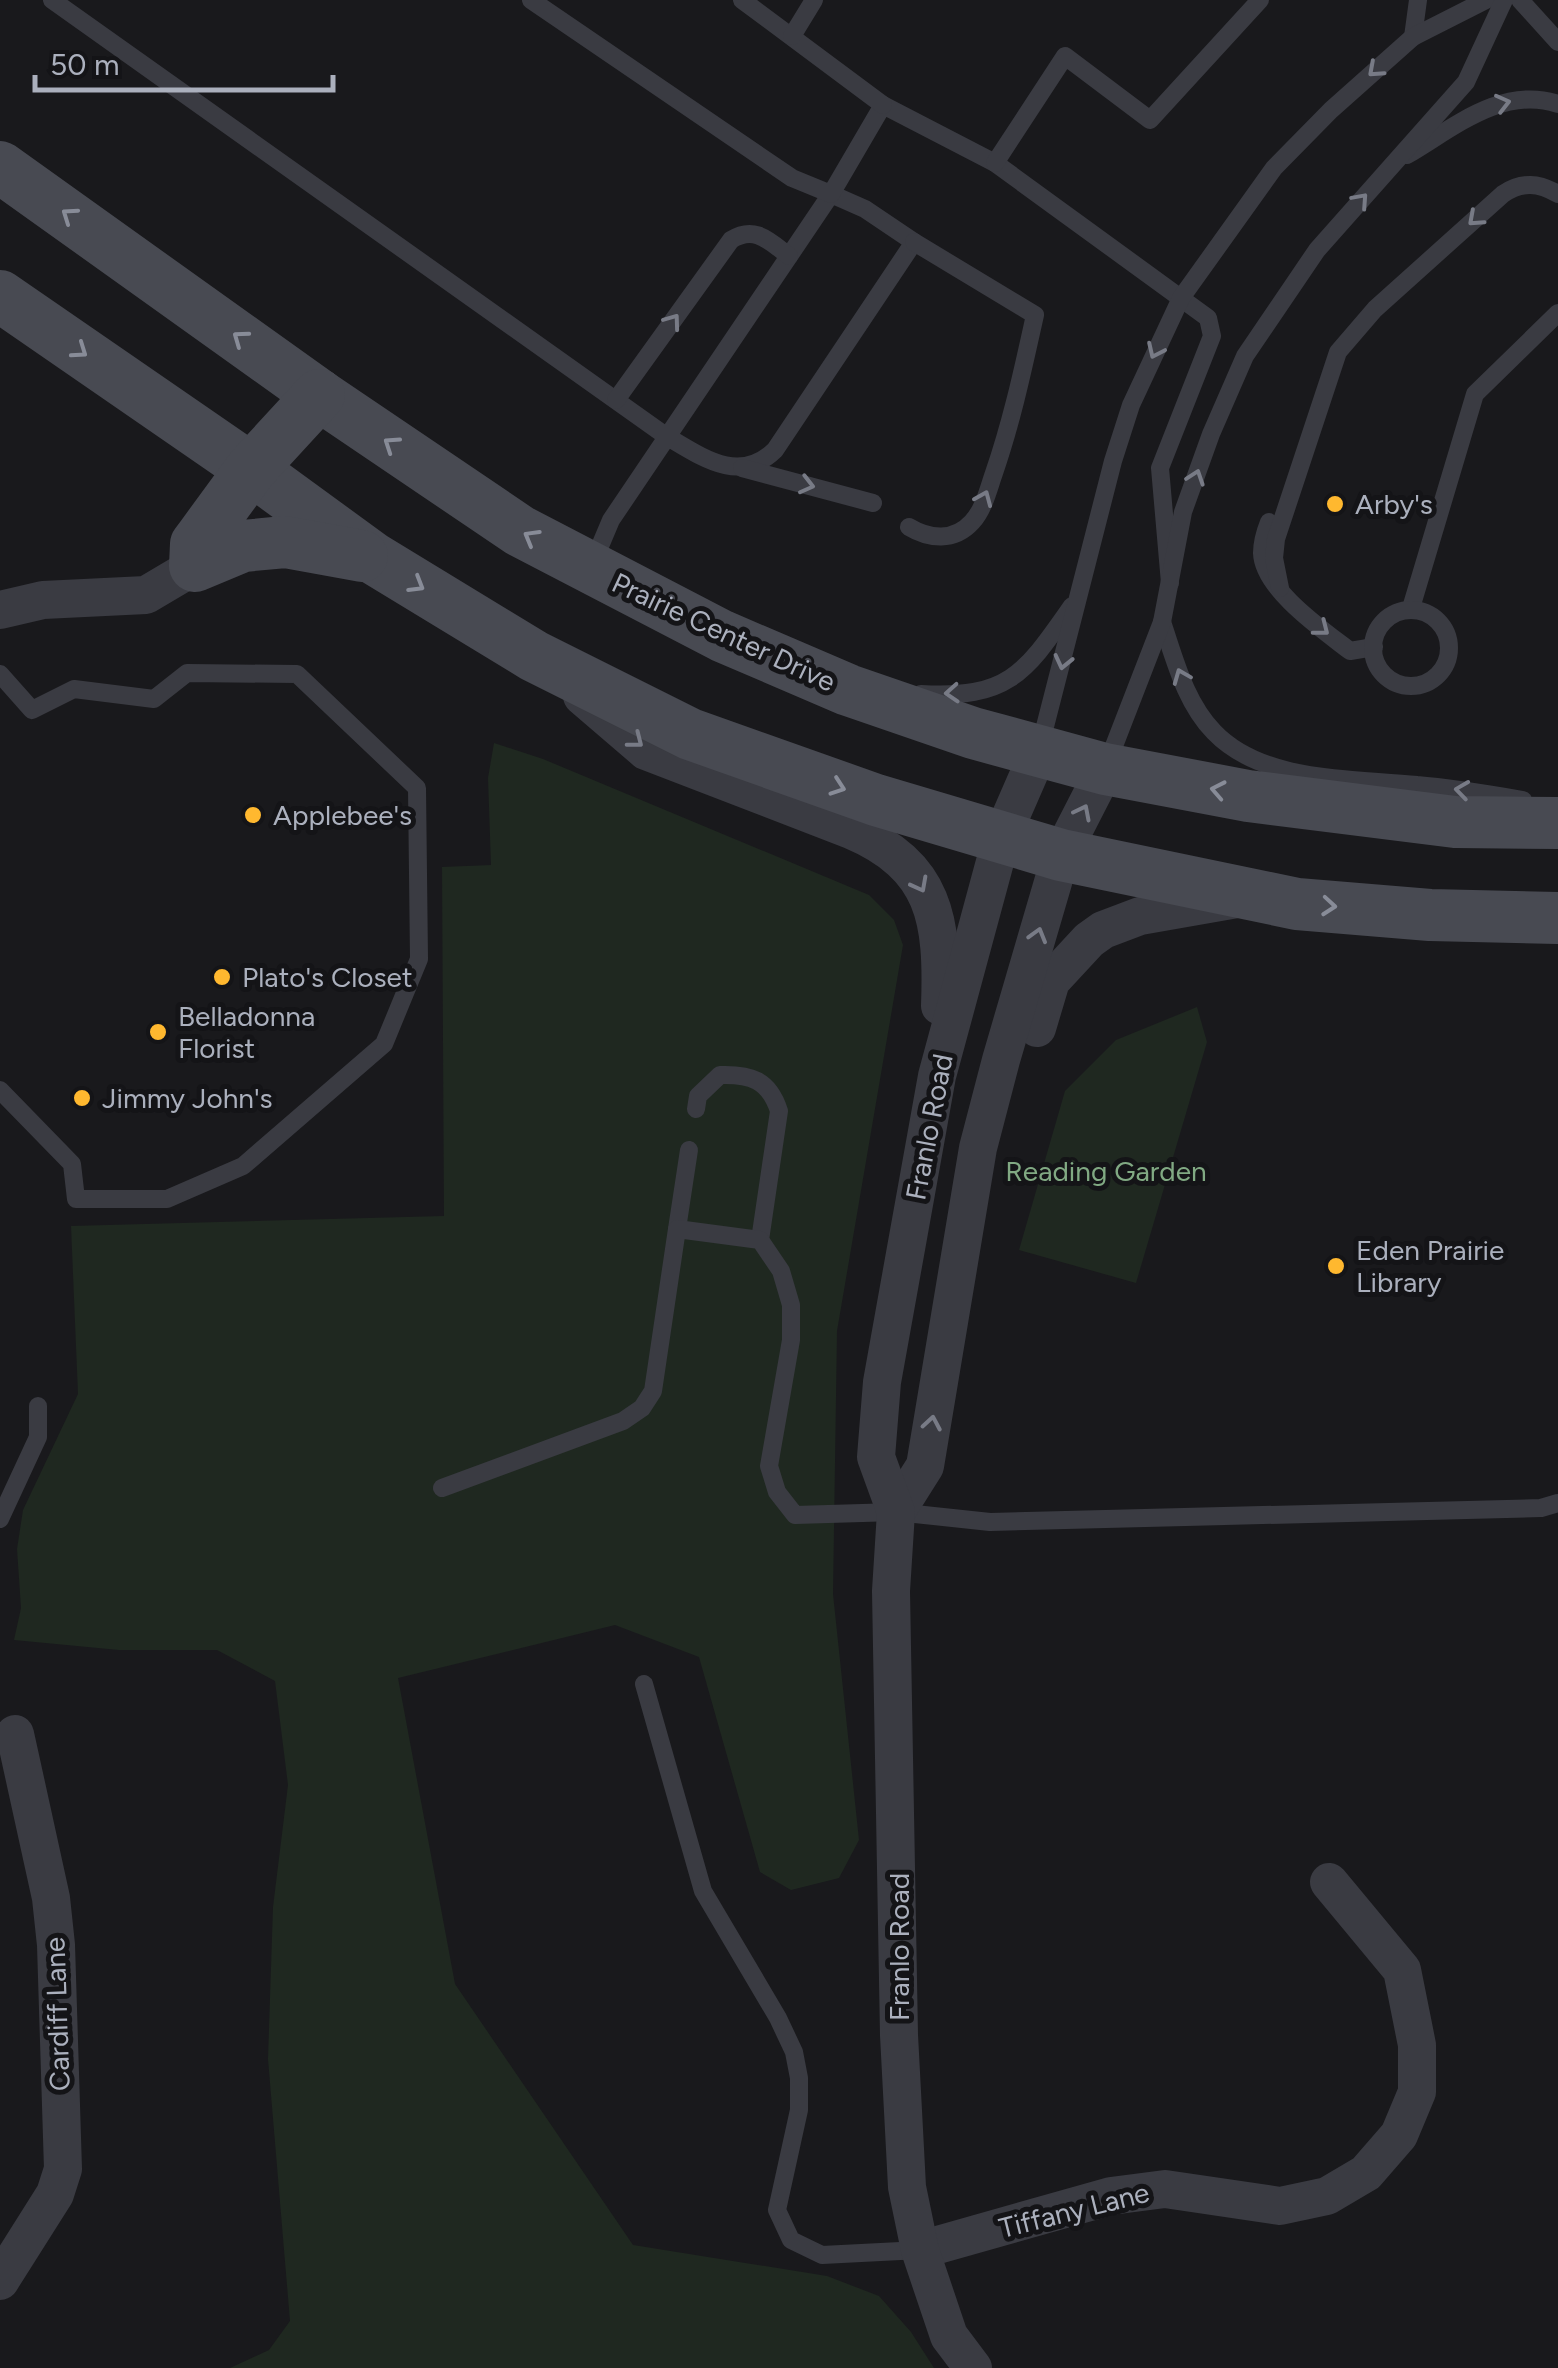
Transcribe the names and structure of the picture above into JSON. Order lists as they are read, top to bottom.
{
  "streets": {
    "main road": ["Prairie Center Drive"],
    "street": ["Franlo Road", "Cardiff Lane", "Tiffany Lane"]
  },
  "crossings": [
    ["Prairie Center Drive", "Franlo Road"],
    ["Franlo Road", "Tiffany Lane"]
  ],
  "parks": ["Reading Garden"],
  "places": [
    "Arby's",
    "Applebee's",
    "Plato's Closet",
    "Belladonna Florist",
    "Jimmy John's",
    "Eden Prairie Library"
  ],
  "scale_bar": "50 m"
}
